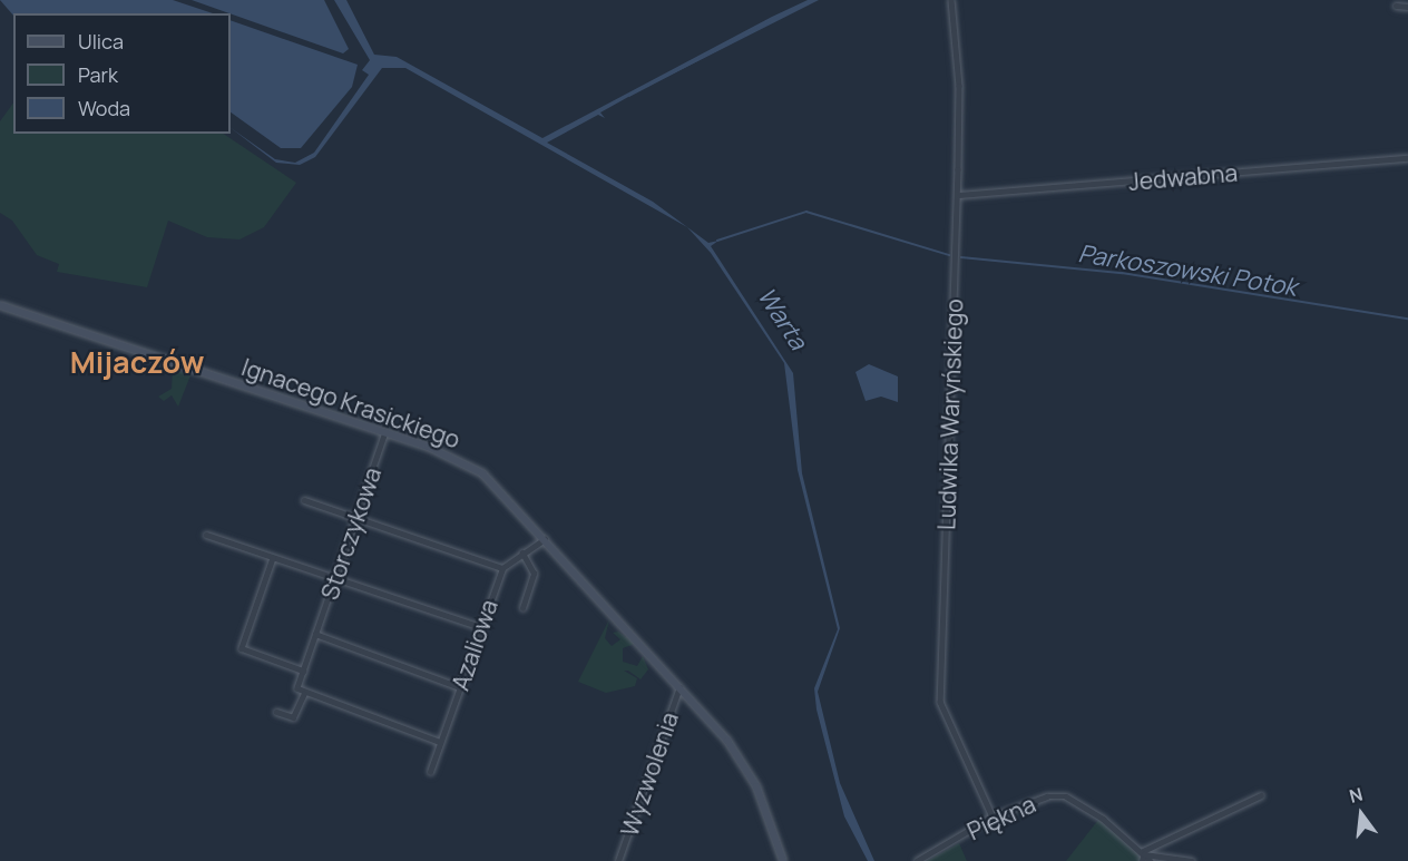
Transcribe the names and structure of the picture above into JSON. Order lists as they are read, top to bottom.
{
  "streets": {
    "street": [
      "Jedwabna",
      "Ignacego Krasickiego",
      "Ludwika Waryńskiego",
      "Storczykowa",
      "Azaliowa",
      "Wyzwolenia",
      "Piękna"
    ]
  },
  "crossings": [
    ["Jedwabna", "Ludwika Waryńskiego"],
    ["Ignacego Krasickiego", "Storczykowa"],
    ["Ignacego Krasickiego", "Azaliowa"],
    ["Ignacego Krasickiego", "Wyzwolenia"],
    ["Ludwika Waryńskiego", "Piękna"]
  ],
  "districts": ["Mijaczów"],
  "water": ["Parkoszowski Potok", "Warta"],
  "legend": ["Ulica", "Park", "Woda"],
  "north": "top"
}
